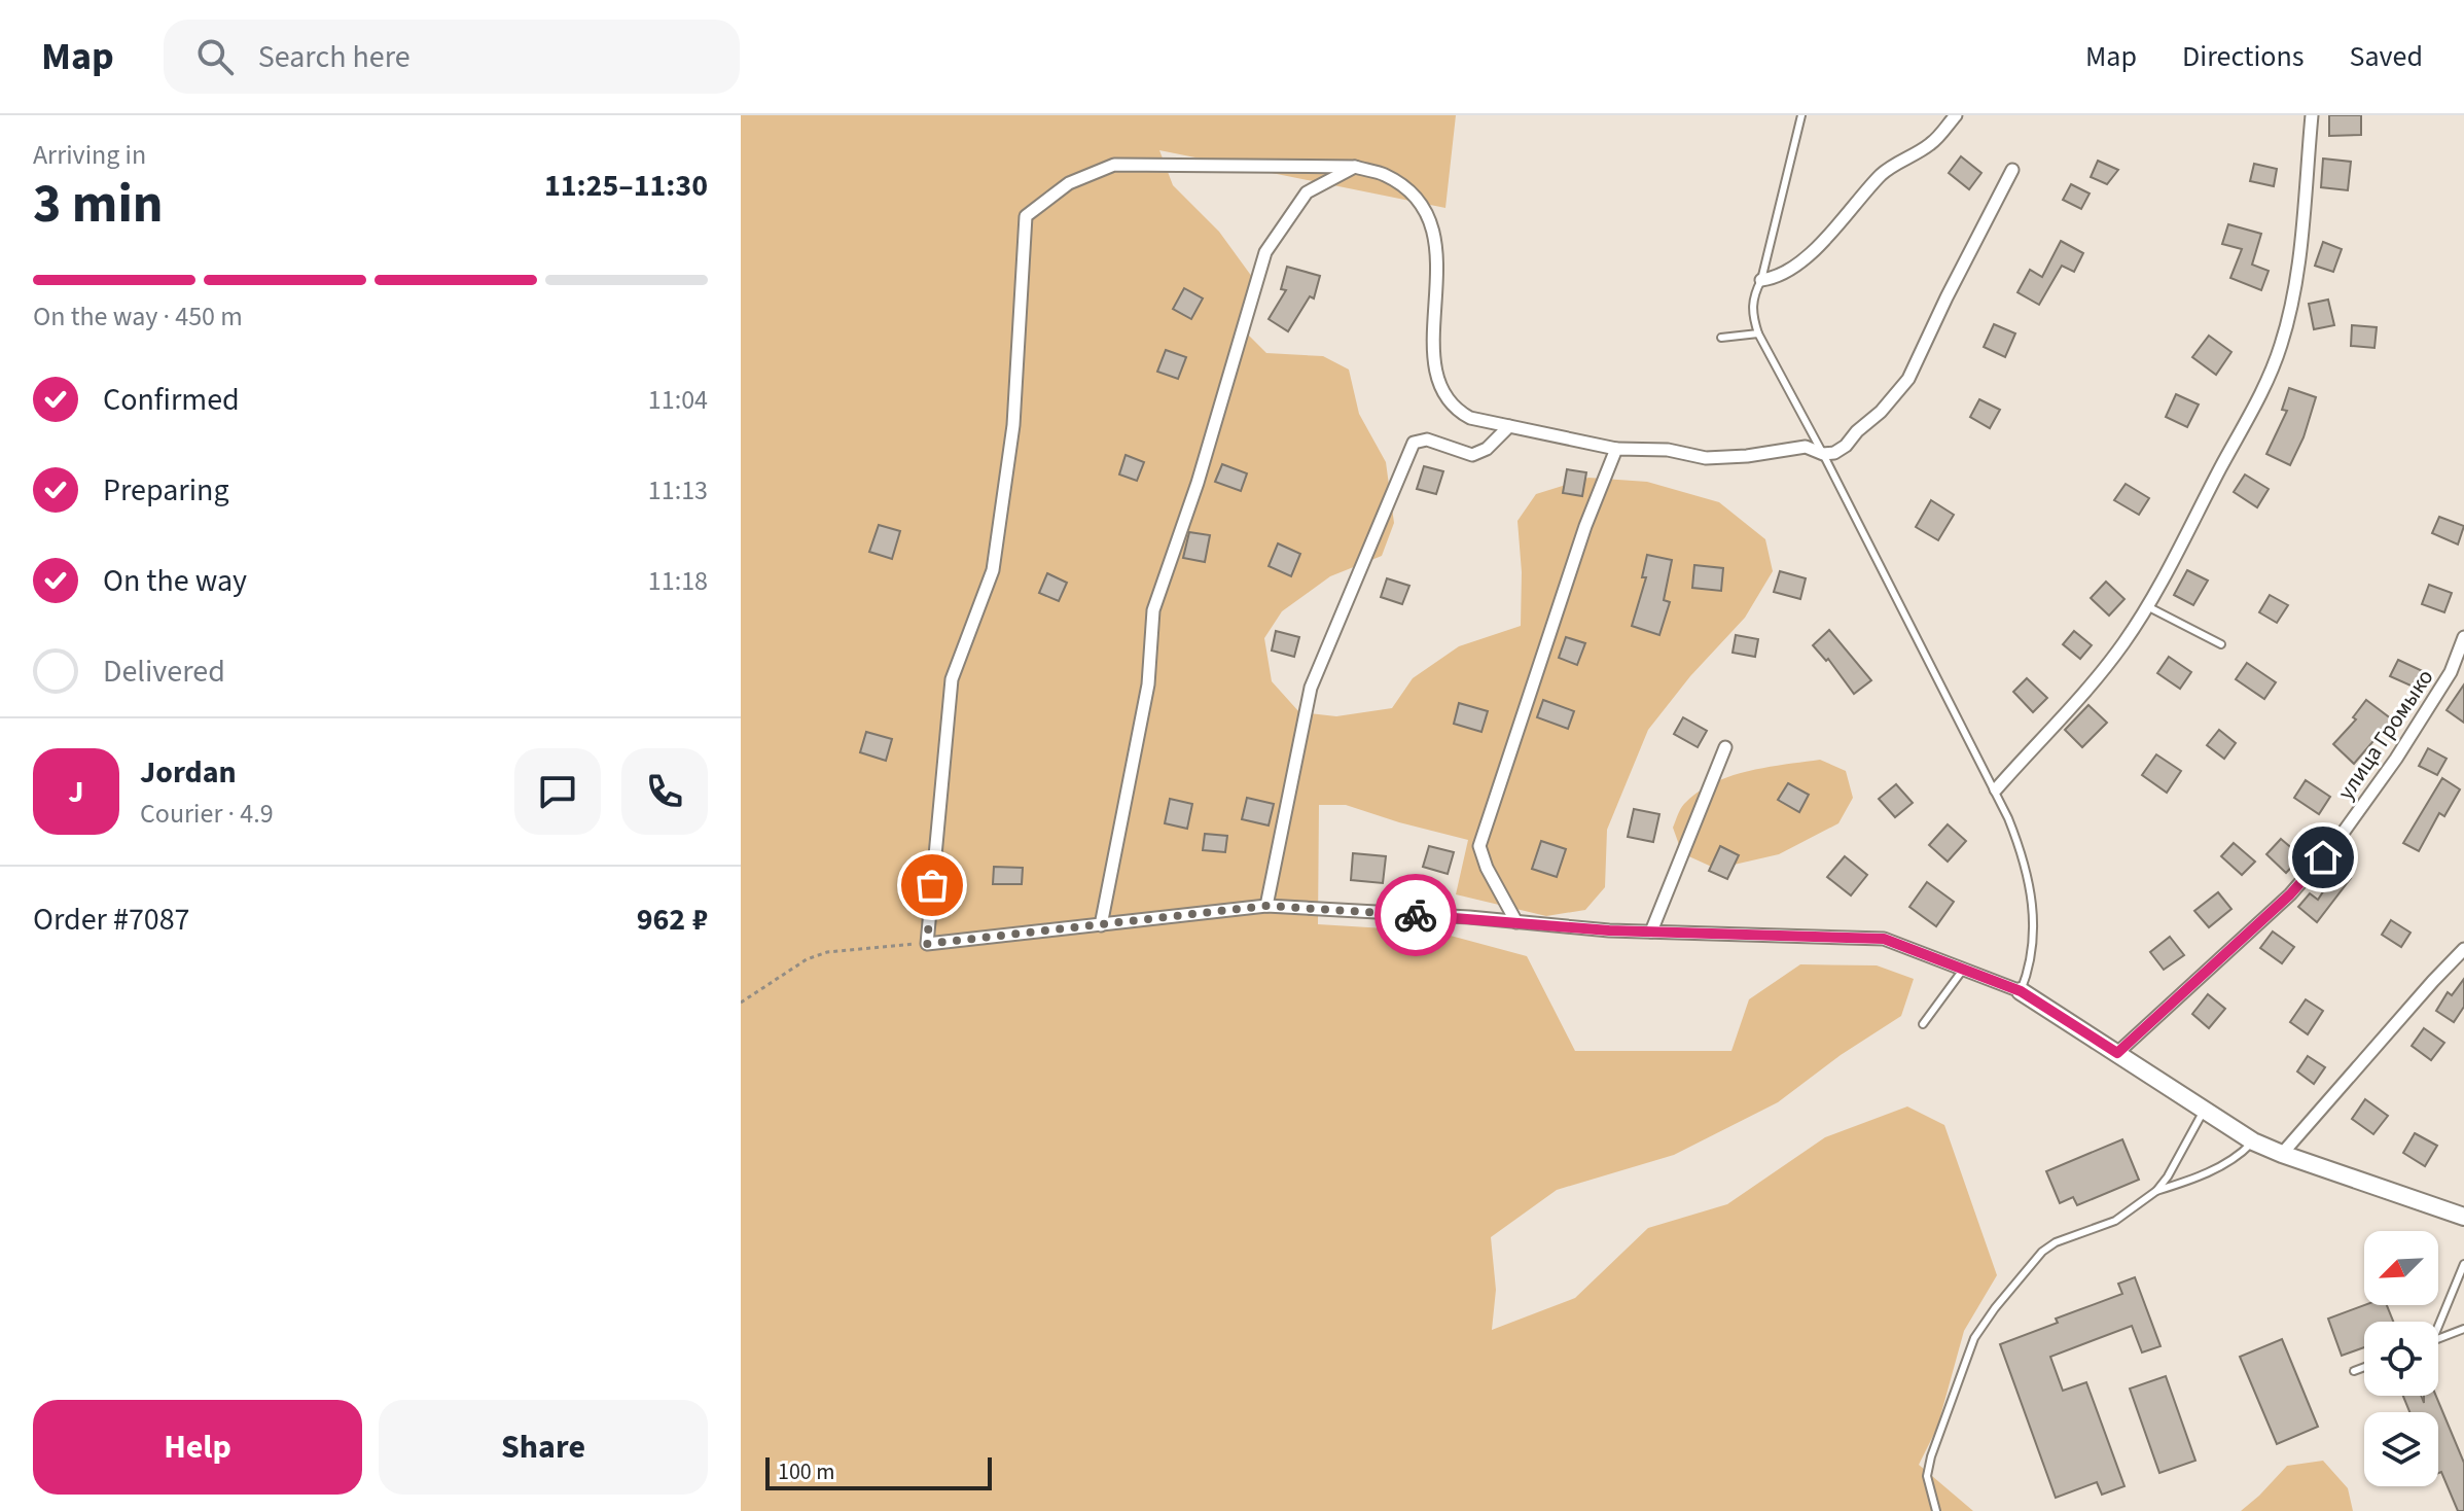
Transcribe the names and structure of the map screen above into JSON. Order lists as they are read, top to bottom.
{
  "streets": {
    "street": ["улица Громыко"]
  },
  "scale_bar": "100 m",
  "north": "bottom left",
  "page": {
    "header": "Map",
    "search": "Search here",
    "nav": ["Map", "Directions", "Saved"],
    "heading": ["3 min", "Arriving in", "11:25–11:30"],
    "panel": [
      "Jordan",
      "Courier · 4.9",
      "Order #7087",
      "962 ₽"
    ],
    "bar": "On the way · 450 m",
    "list": [
      ["Confirmed", "11:04"],
      ["Preparing", "11:13"],
      ["On the way", "11:18"],
      "Delivered"
    ],
    "round": "J",
    "buttons": ["Help", "Share"],
    "scale": "100 m"
  }
}
